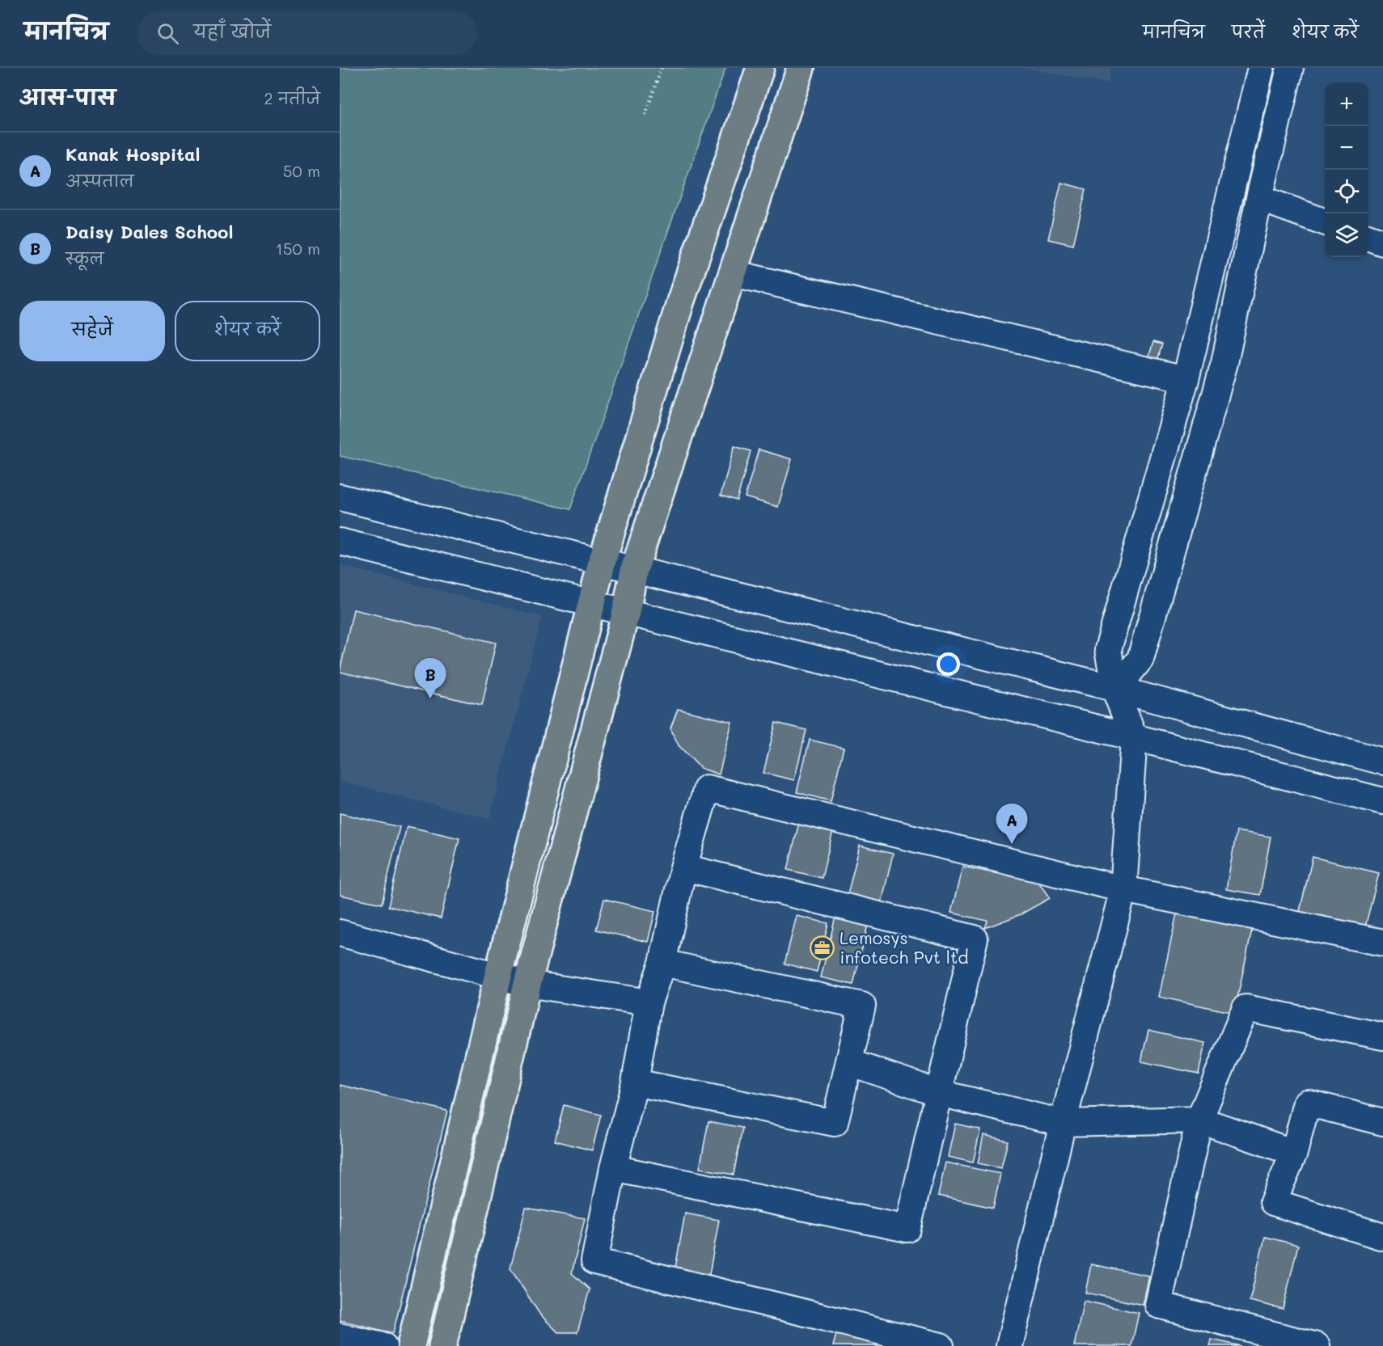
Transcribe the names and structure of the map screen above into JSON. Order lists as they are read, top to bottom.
{
  "places": {
    "office": ["Lemosys infotech Pvt ltd"]
  },
  "page": {
    "header": "मानचित्र",
    "search": "यहाँ खोजें",
    "nav": ["मानचित्र", "परतें", "शेयर करें"],
    "heading": ["आस-पास", "2 नतीजे"],
    "map_buttons": ["+", "−"],
    "list": [
      {
        "mark": "A",
        "name": "Kanak Hospital",
        "note": "अस्पताल",
        "value": "50 m"
      },
      {
        "mark": "B",
        "name": "Daisy Dales School",
        "note": "स्कूल",
        "value": "150 m"
      }
    ],
    "buttons": ["सहेजें", "शेयर करें"],
    "pins": ["B", "A"]
  }
}
